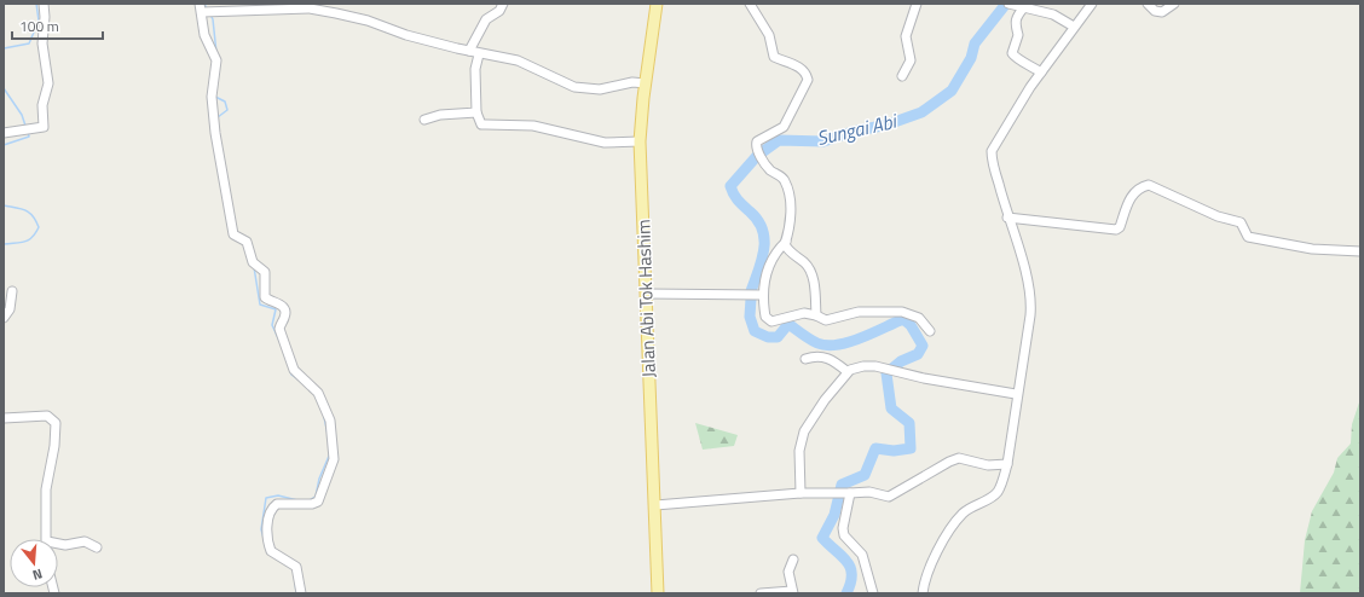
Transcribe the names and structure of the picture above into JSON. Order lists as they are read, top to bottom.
{
  "streets": {
    "main road": ["Jalan Abi Tok Hashim"]
  },
  "water": ["Sungai Abi"],
  "scale_bar": "100 m",
  "north": "bottom"
}
